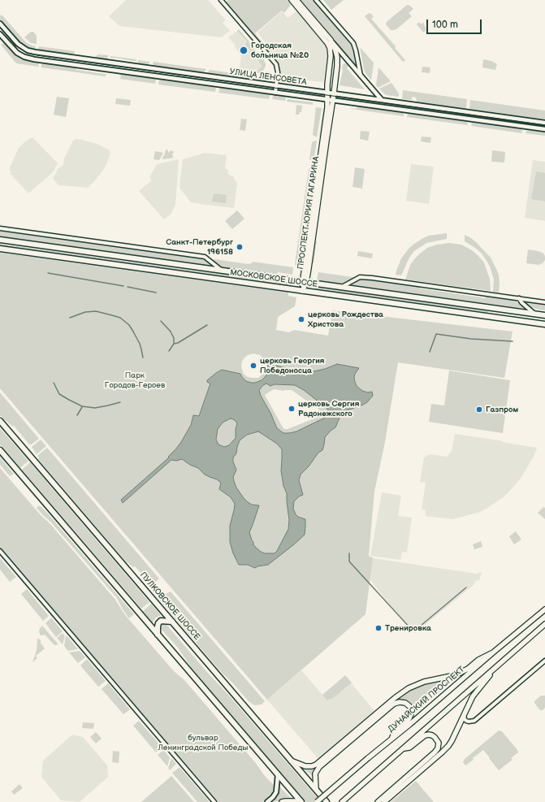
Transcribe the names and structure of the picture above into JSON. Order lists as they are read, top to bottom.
{
  "streets": {
    "main road": [
      "ПРОСПЕКТ ЮРИЯ ГАГАРИНА",
      "МОСКОВСКОЕ ШОССЕ",
      "ПУЛКОВСКОЕ ШОССЕ",
      "ДУНАЙСКИЙ ПРОСПЕКТ"
    ],
    "street": ["УЛИЦА ЛЕНСОВЕТА"]
  },
  "crossings": [
    ["УЛИЦА ЛЕНСОВЕТА", "ПРОСПЕКТ ЮРИЯ ГАГАРИНА"],
    ["ПРОСПЕКТ ЮРИЯ ГАГАРИНА", "МОСКОВСКОЕ ШОССЕ"]
  ],
  "parks": ["Парк Городов-Героев", "бульвар Ленинградской Победы"],
  "places": [
    "Городская больница №20",
    "Санкт-Петербург 196158",
    "церковь Рождества Христова",
    "церковь Георгия Победоносца",
    "церковь Сергия Радонежского",
    "Газпром",
    "Тренировка"
  ],
  "scale_bar": "100 m"
}
